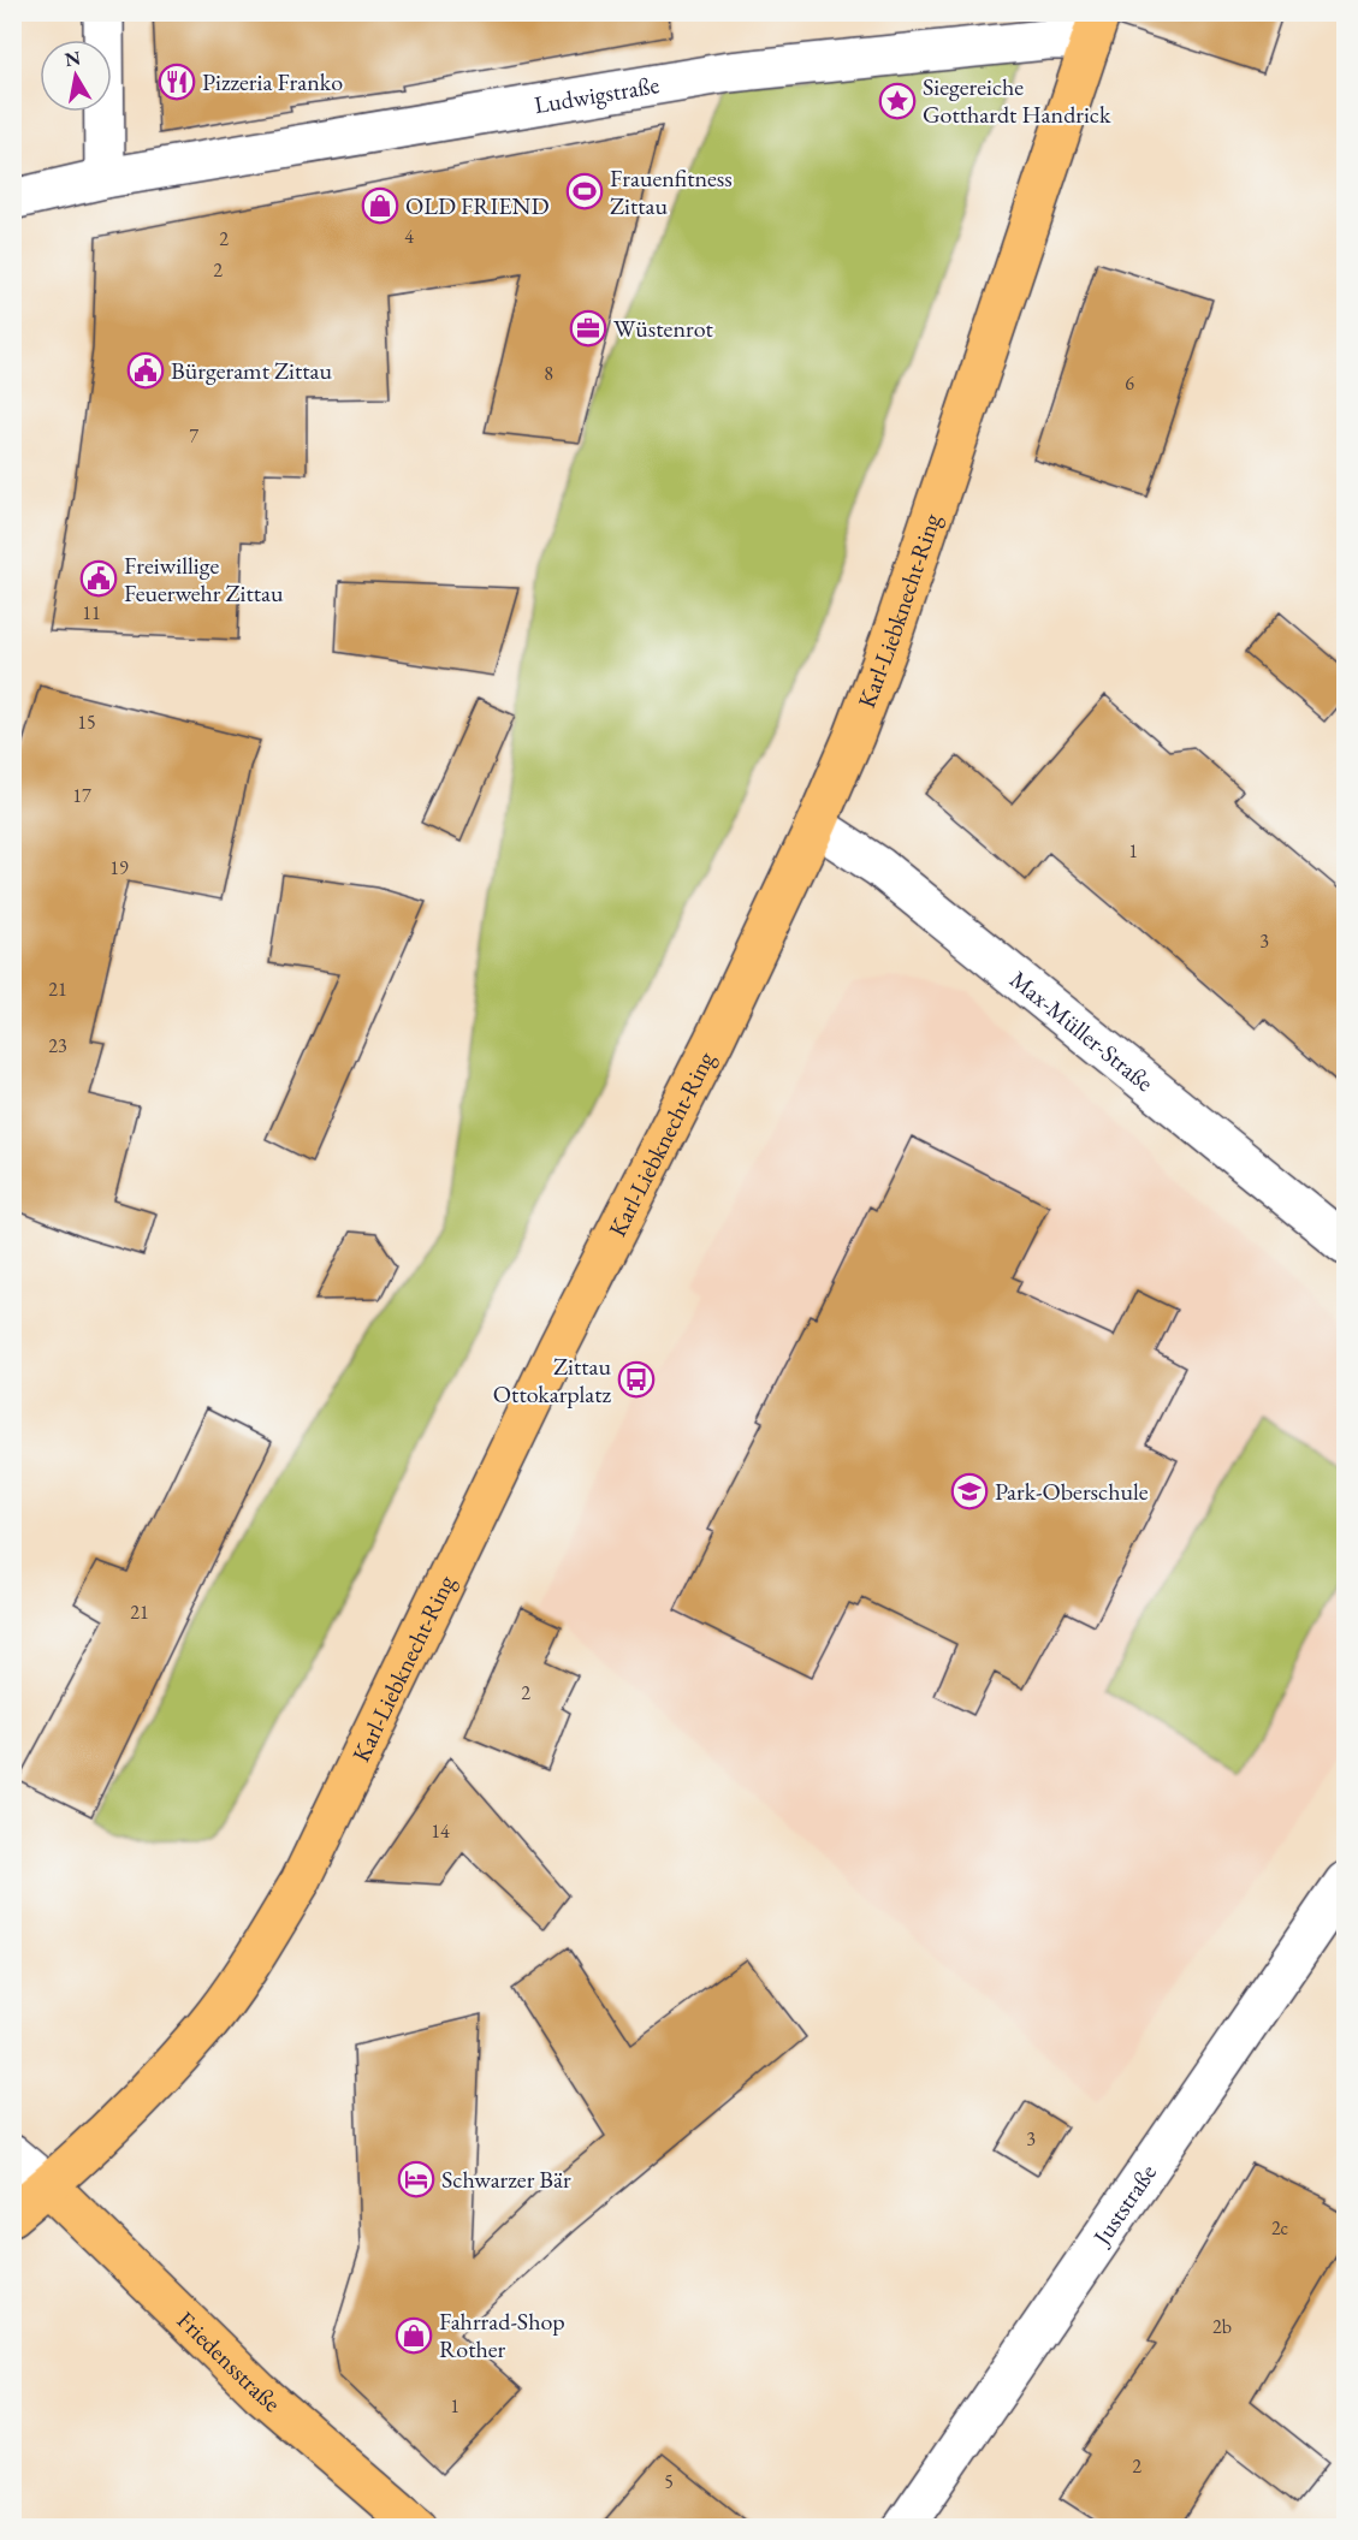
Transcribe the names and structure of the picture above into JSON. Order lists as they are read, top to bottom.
{
  "streets": {
    "main road": ["Karl-Liebknecht-Ring", "Friedensstraße"],
    "street": ["Ludwigstraße", "Max-Müller-Straße", "Juststraße"]
  },
  "crossings": [
    ["Ludwigstraße", "Karl-Liebknecht-Ring"],
    ["Karl-Liebknecht-Ring", "Max-Müller-Straße"],
    ["Karl-Liebknecht-Ring", "Friedensstraße"]
  ],
  "places": {
    "restaurant": ["Pizzeria Franko"],
    "place": ["Siegereiche Gotthardt Handrick"],
    "sports": ["Frauenfitness Zittau"],
    "shop": ["OLD FRIEND", "Fahrrad-Shop Rother"],
    "office": ["Wüstenrot"],
    "public building": ["Bürgeramt Zittau", "Freiwillige Feuerwehr Zittau"],
    "bus stop": ["Zittau Ottokarplatz"],
    "school or university": ["Park-Oberschule"],
    "hotel": ["Schwarzer Bär"]
  },
  "house_numbers": [
    "4",
    "2",
    "2",
    "8",
    "6",
    "7",
    "11",
    "15",
    "17",
    "1",
    "19",
    "3",
    "21",
    "23",
    "21",
    "2",
    "14",
    "3",
    "2c",
    "2b",
    "1",
    "2",
    "5"
  ],
  "north": "top"
}
